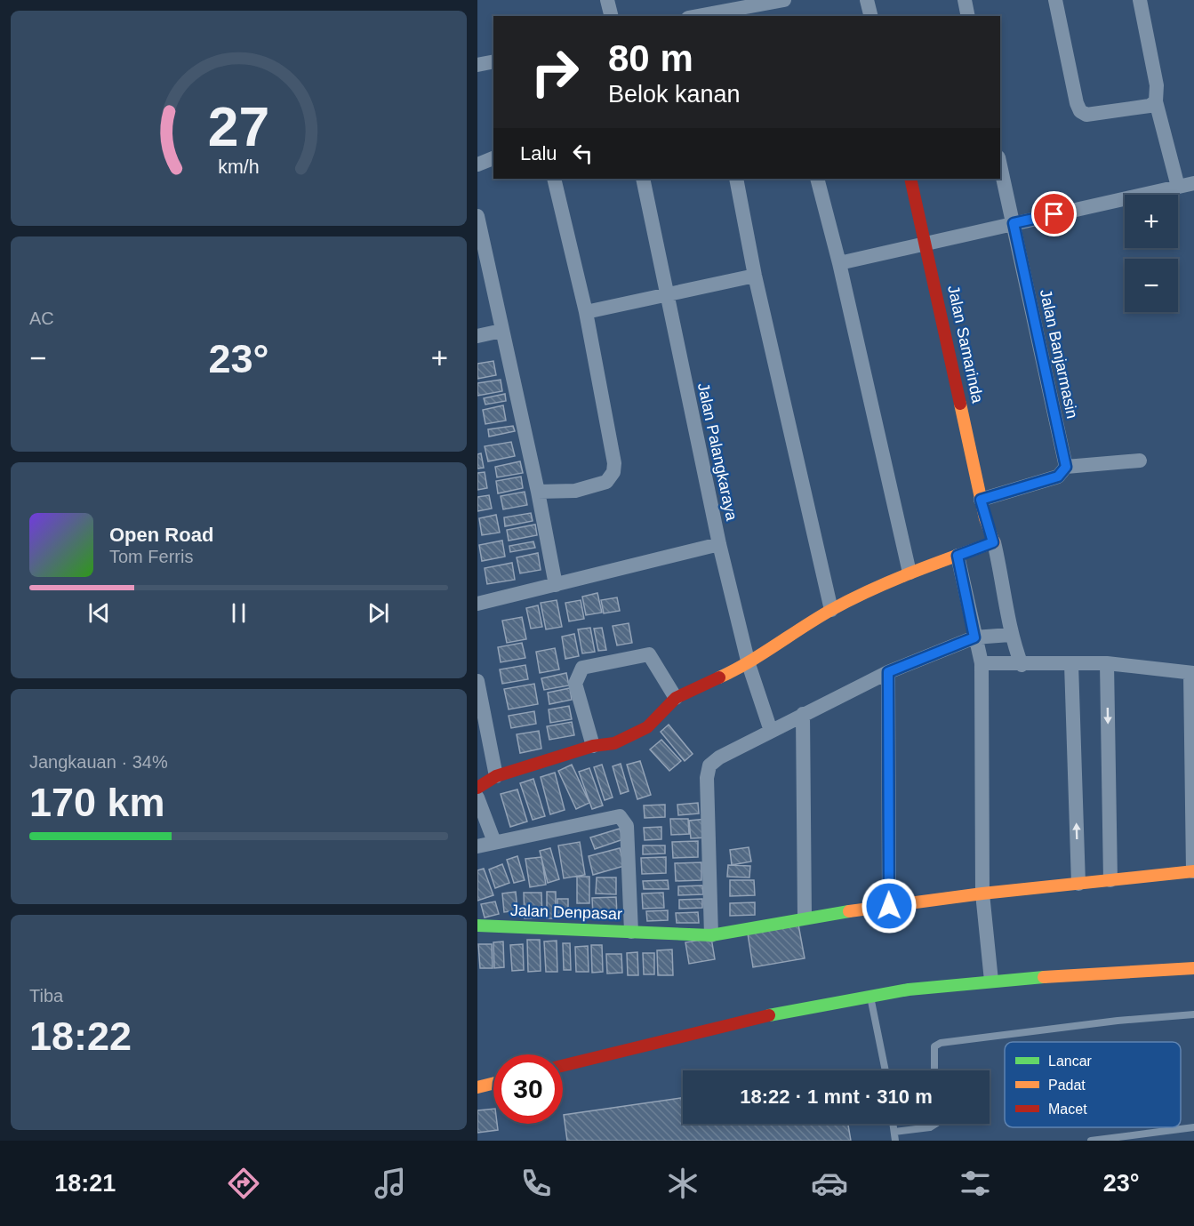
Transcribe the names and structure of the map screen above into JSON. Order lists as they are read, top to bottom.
{
  "streets": {
    "street": [
      "Jalan Samarinda",
      "Jalan Banjarmasin",
      "Jalan Palangkaraya",
      "Jalan Denpasar"
    ]
  },
  "legend": ["Lancar", "Padat", "Macet"],
  "page": {
    "turn": ["80 m", "Belok kanan"],
    "then": "Lalu",
    "map_buttons": ["+", "−"],
    "tile": [
      "AC",
      ["Jangkauan · 34%", "170 km"],
      ["Tiba", "18:22"]
    ],
    "heat": ["−", "23°", "+"],
    "song": ["Open Road", "Tom Ferris"],
    "limit": "30",
    "trip": "18:22 · 1 mnt · 310 m",
    "tabs": ["18:21", "23°"],
    "gauge": ["27", "km/h"]
  }
}
